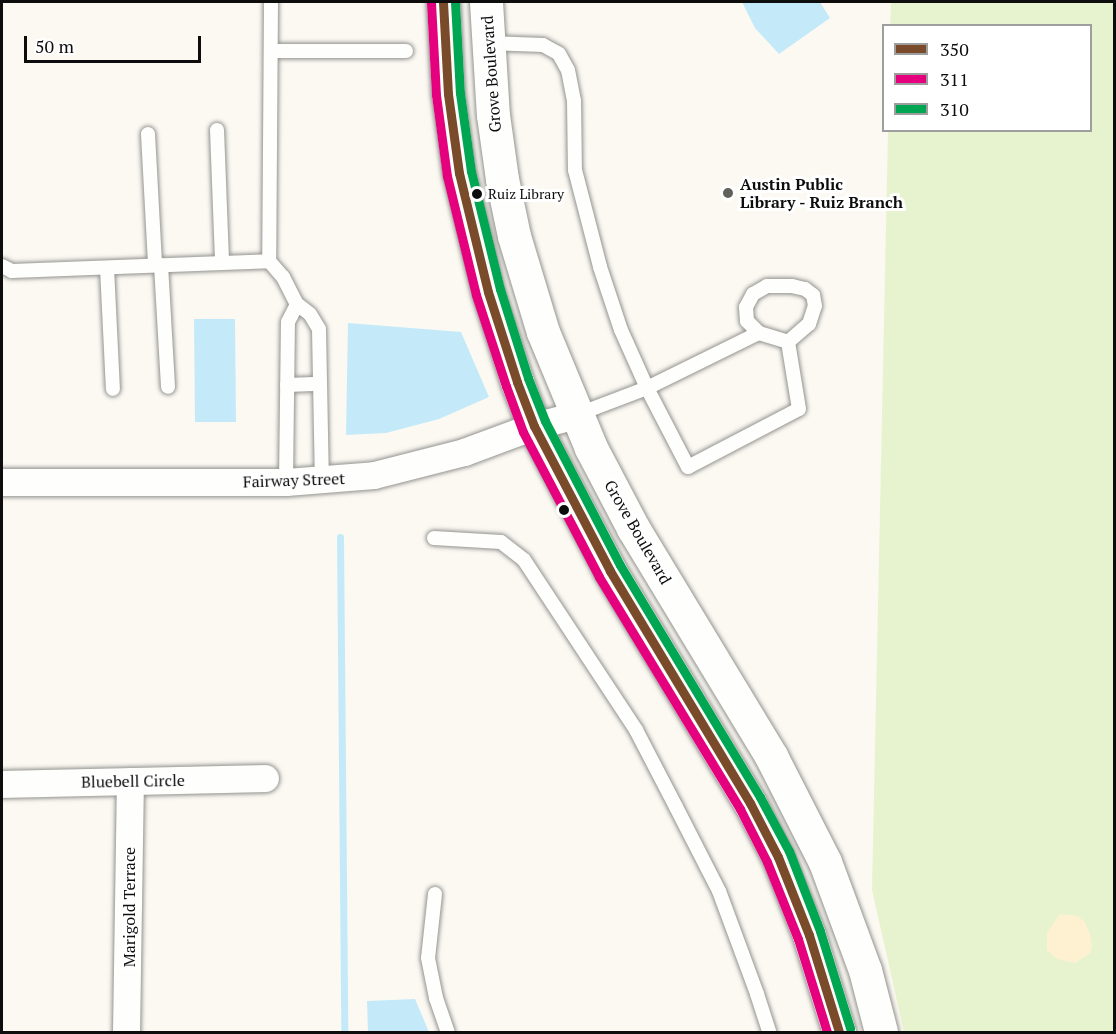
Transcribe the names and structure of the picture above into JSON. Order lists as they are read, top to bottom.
{
  "streets": {
    "street": [
      "Grove Boulevard",
      "Fairway Street",
      "Bluebell Circle",
      "Marigold Terrace"
    ]
  },
  "crossings": [
    ["Grove Boulevard", "Fairway Street"],
    ["Bluebell Circle", "Marigold Terrace"]
  ],
  "places": ["Austin Public Library - Ruiz Branch", "Ruiz Library"],
  "lines": ["transit line 350", "transit line 310", "transit line 311"],
  "legend": ["350", "311", "310"],
  "scale_bar": "50 m"
}
